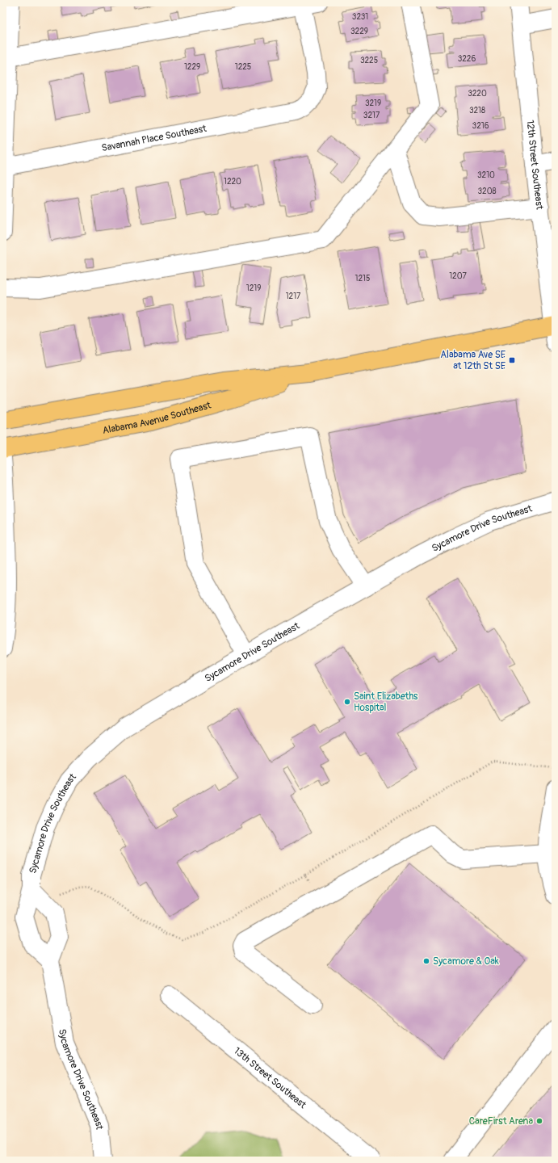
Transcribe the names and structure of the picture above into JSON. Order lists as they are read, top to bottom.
{
  "streets": {
    "main road": ["Alabama Avenue Southeast"],
    "street": [
      "Savannah Place Southeast",
      "12th Street Southeast",
      "Sycamore Drive Southeast",
      "13th Street Southeast"
    ]
  },
  "crossings": [
    ["12th Street Southeast", "Alabama Avenue Southeast"]
  ],
  "places": {
    "transit": ["Alabama Ave SE at 12th St SE"],
    "other": ["Saint Elizabeths Hospital", "Sycamore & Oak", "CareFirst Arena"]
  },
  "house_numbers": [
    "3231",
    "3229",
    "3226",
    "3225",
    "1229",
    "1225",
    "3220",
    "3219",
    "3218",
    "3217",
    "3216",
    "3210",
    "1220",
    "3208",
    "1207",
    "1215",
    "1219",
    "1217"
  ]
}
